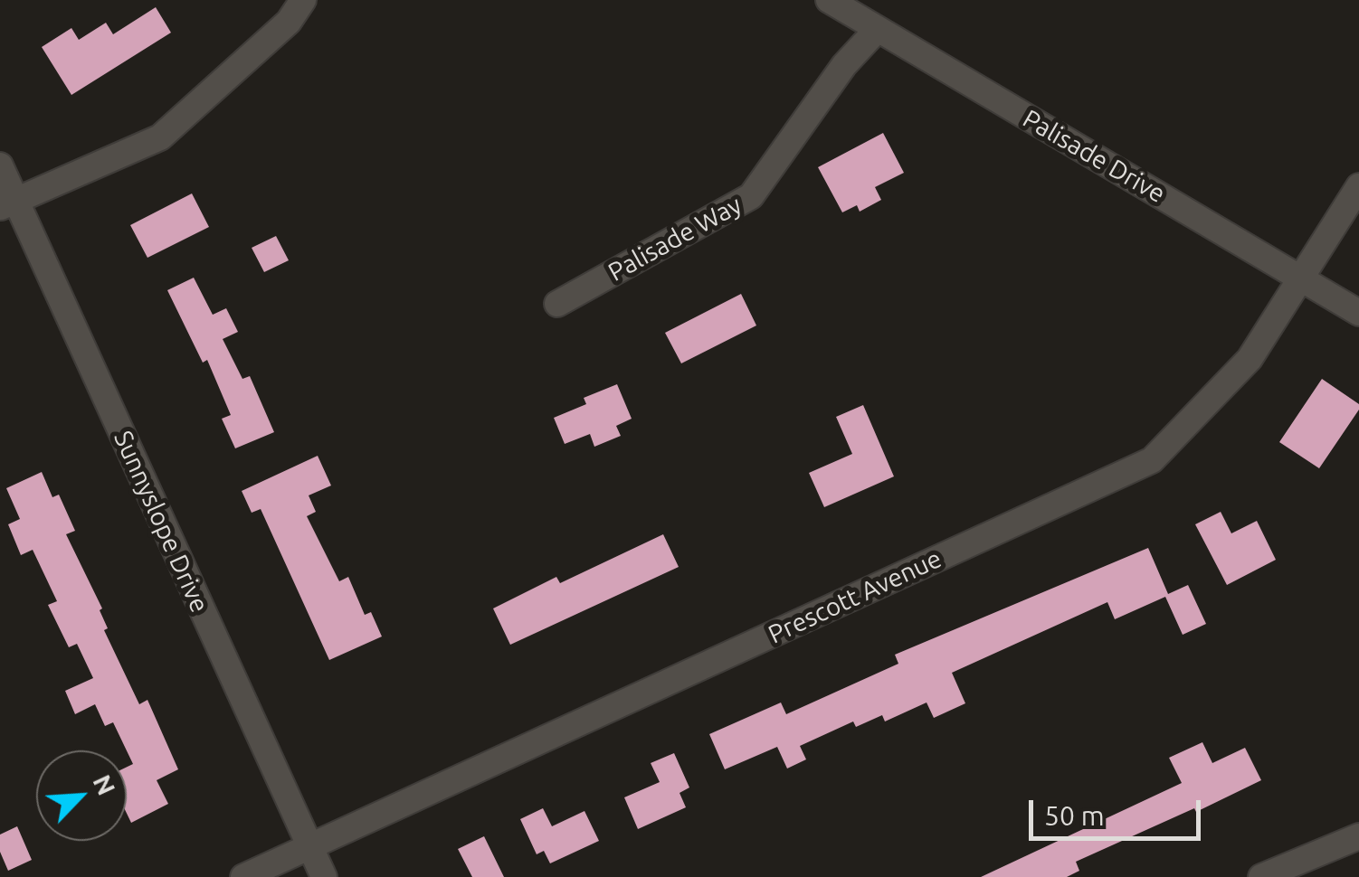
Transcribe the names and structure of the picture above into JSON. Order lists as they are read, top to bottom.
{
  "streets": {
    "street": [
      "Palisade Drive",
      "Palisade Way",
      "Sunnyslope Drive",
      "Prescott Avenue"
    ]
  },
  "crossings": [
    ["Palisade Drive", "Palisade Way"],
    ["Palisade Drive", "Prescott Avenue"],
    ["Sunnyslope Drive", "Prescott Avenue"]
  ],
  "scale_bar": "50 m",
  "north": "top right"
}
